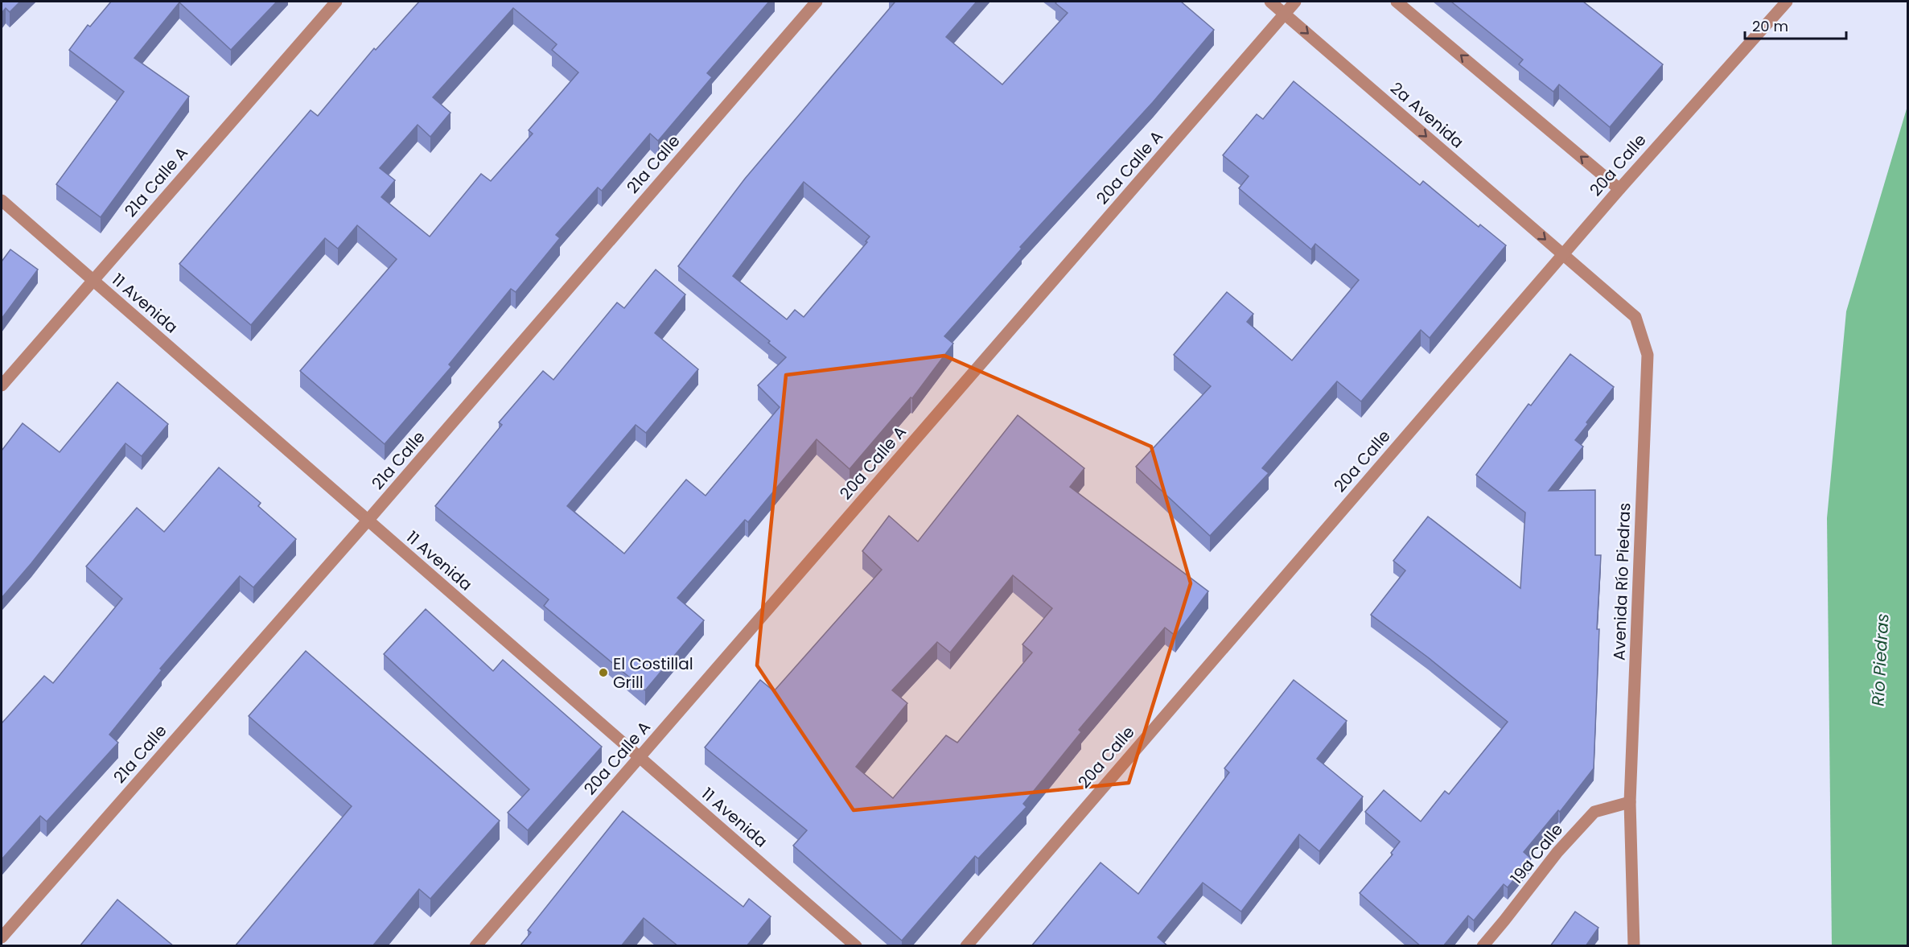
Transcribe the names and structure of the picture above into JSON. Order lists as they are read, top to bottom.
{
  "streets": {
    "street": [
      "2a Avenida",
      "21a Calle",
      "20a Calle",
      "20a Calle A",
      "21a Calle A",
      "11 Avenida",
      "Avenida Río Piedras",
      "19a Calle"
    ]
  },
  "crossings": [
    ["2a Avenida", "20a Calle"],
    ["2a Avenida", "20a Calle A"],
    ["2a Avenida", "Avenida Río Piedras"],
    ["21a Calle", "11 Avenida"],
    ["20a Calle", "Avenida Río Piedras"],
    ["20a Calle A", "11 Avenida"],
    ["21a Calle A", "11 Avenida"],
    ["Avenida Río Piedras", "19a Calle"]
  ],
  "water": ["Río Piedras"],
  "places": ["El Costillal Grill"],
  "scale_bar": "20 m"
}
